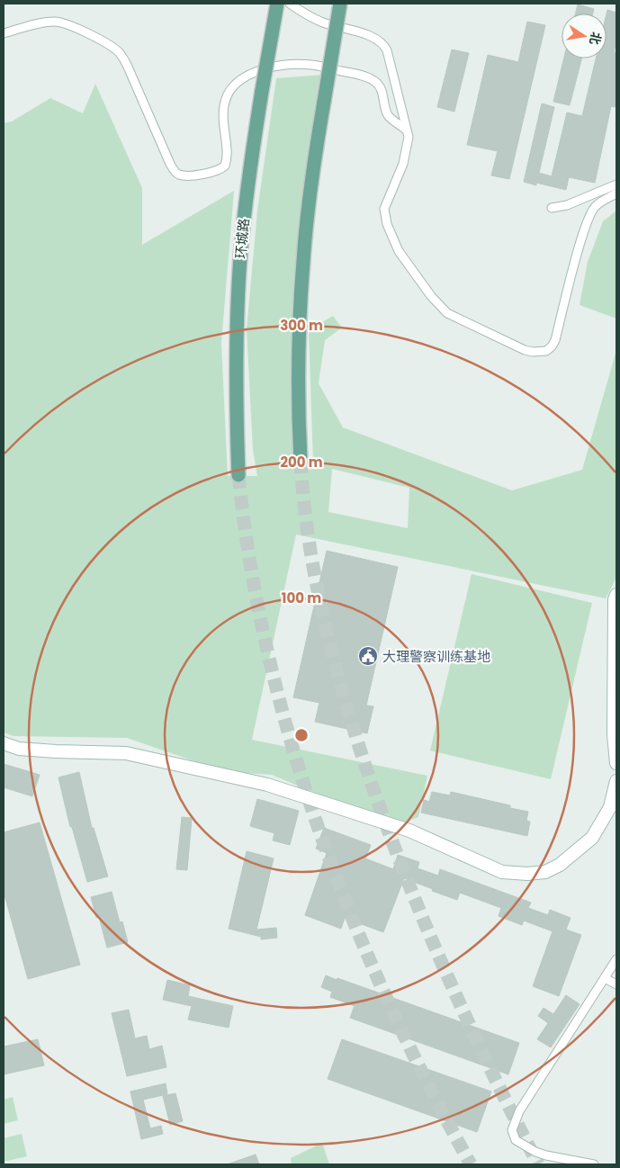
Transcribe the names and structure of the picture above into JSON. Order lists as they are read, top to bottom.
{
  "streets": {
    "main road": ["环城路"]
  },
  "places": {
    "public building": ["大理警察训练基地"]
  },
  "north": "right",
  "rings": ["300 m", "200 m", "100 m"]
}
